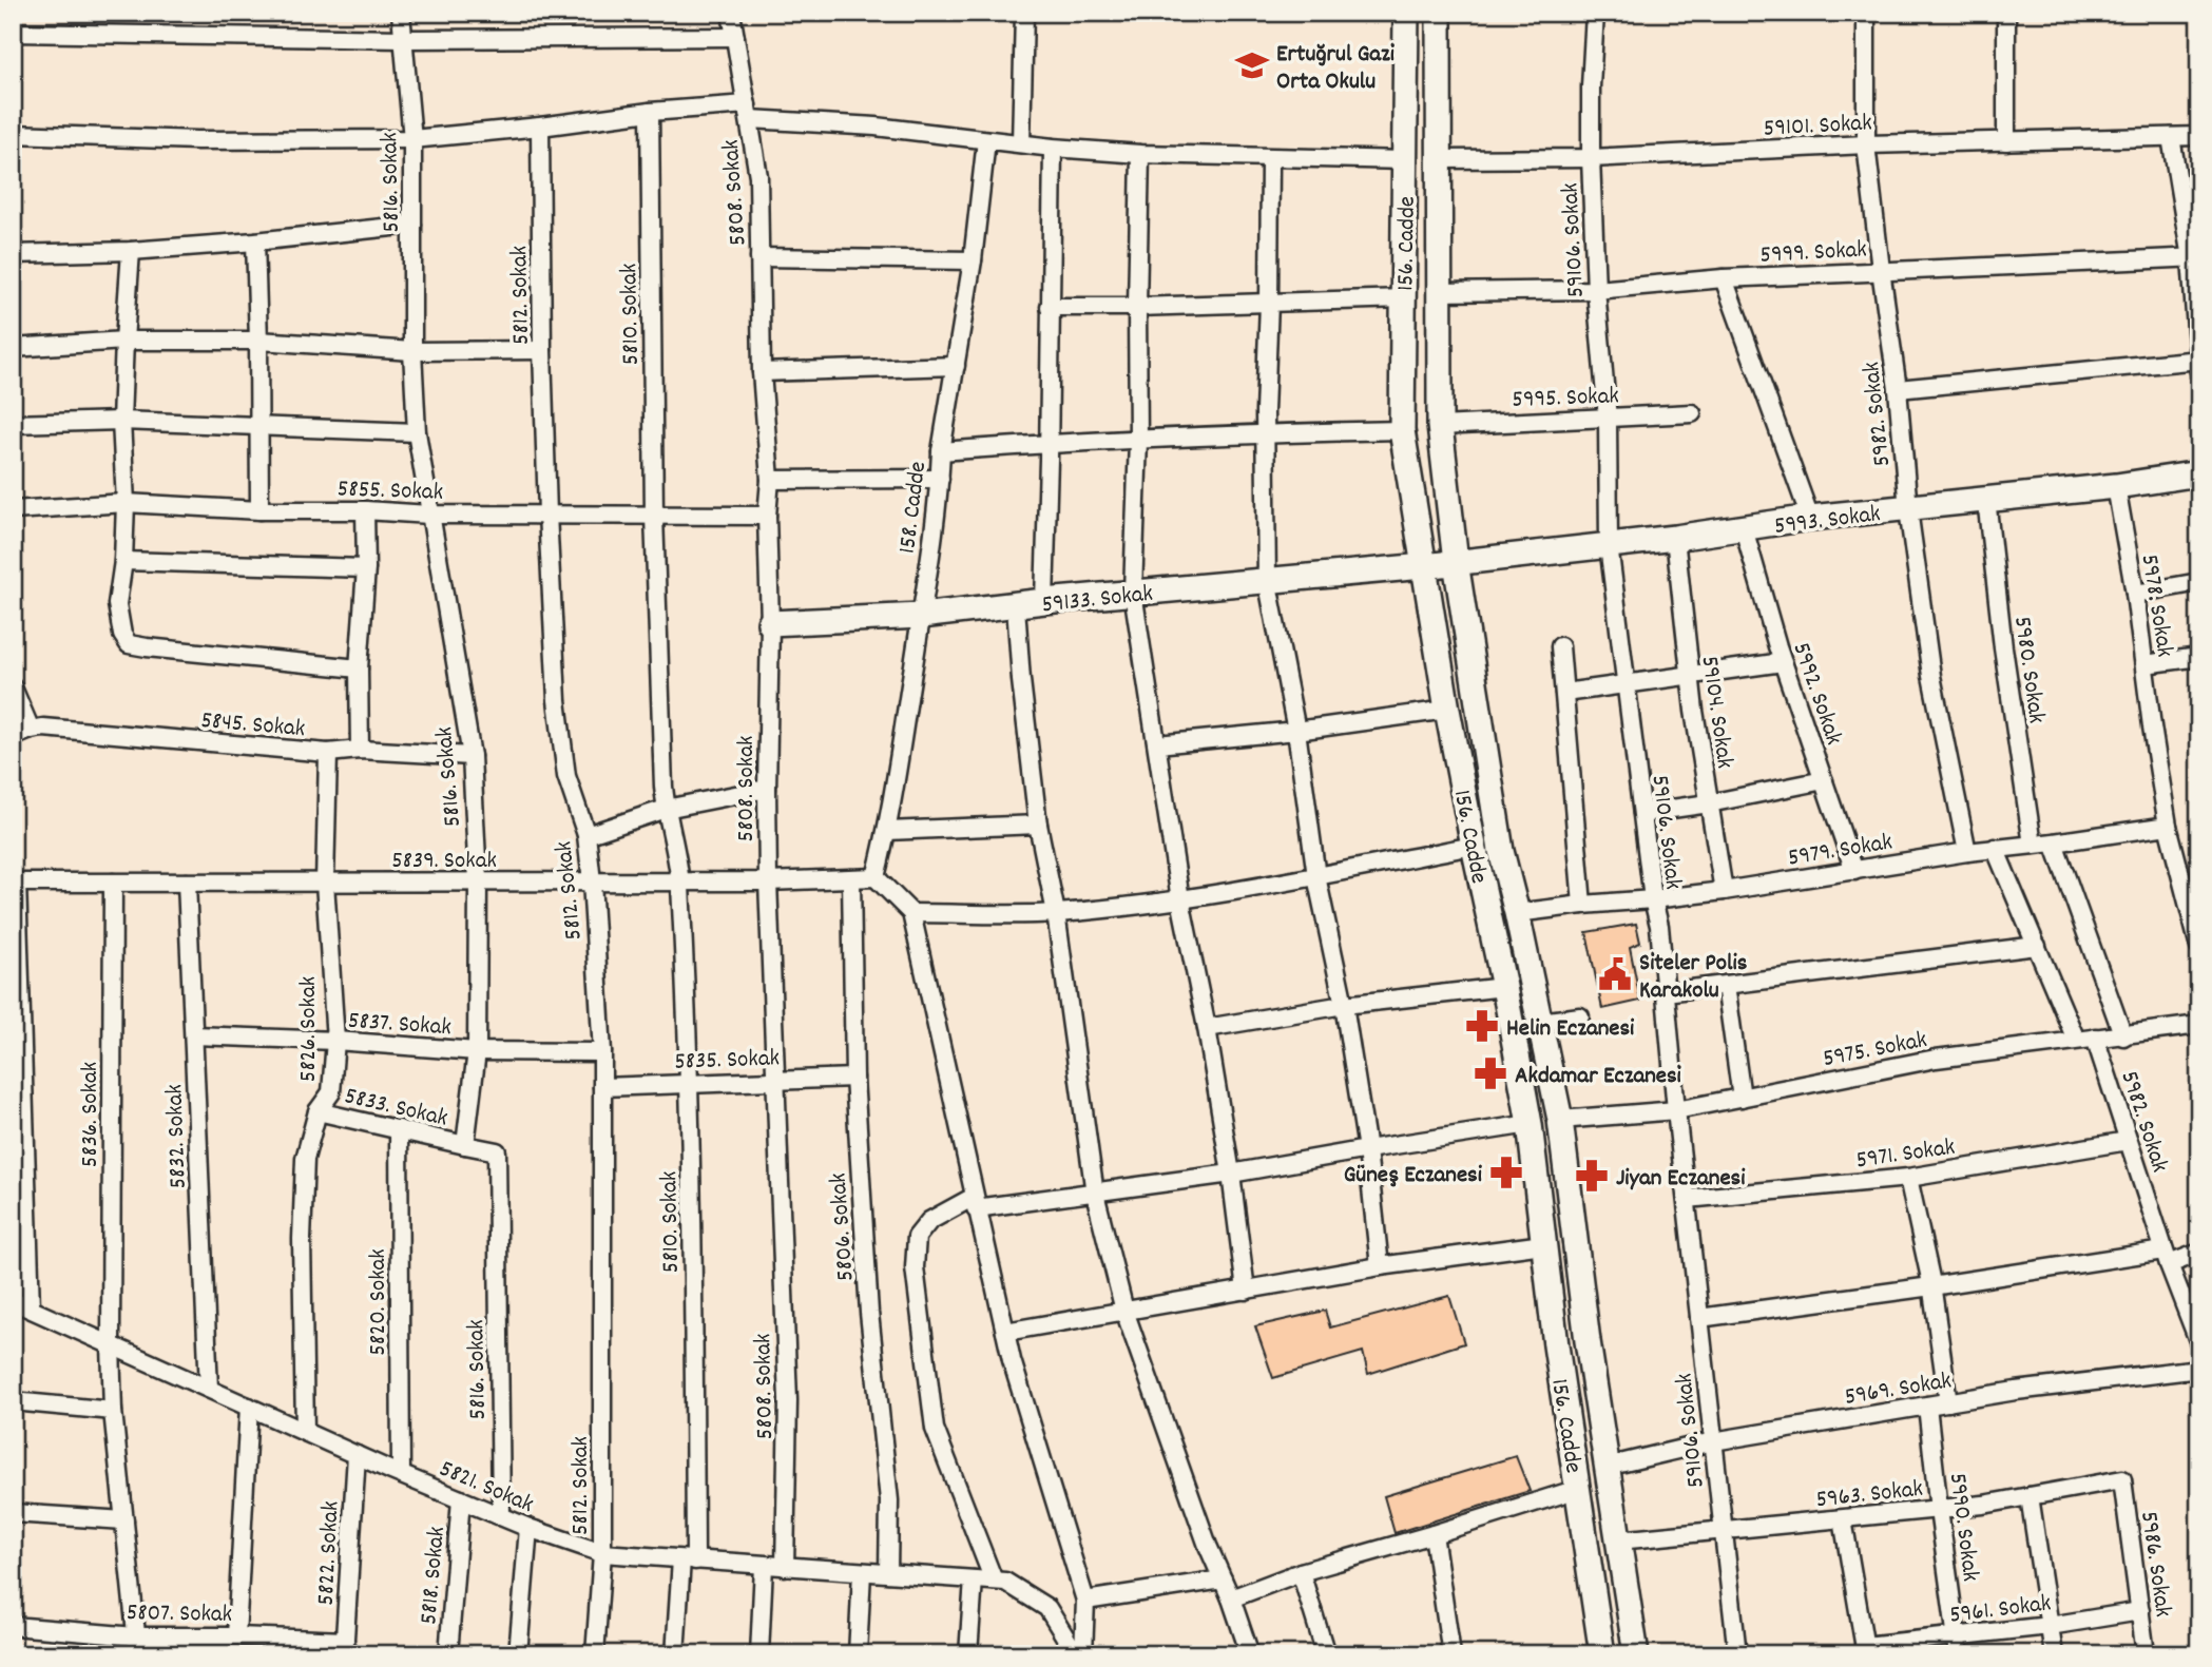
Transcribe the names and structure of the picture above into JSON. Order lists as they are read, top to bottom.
{
  "streets": {
    "street": [
      "59101. Sokak",
      "5816. Sokak",
      "5808. Sokak",
      "59106. Sokak",
      "156. Cadde",
      "5999. Sokak",
      "5812. Sokak",
      "5810. Sokak",
      "5995. Sokak",
      "5982. Sokak",
      "5855. Sokak",
      "158. Cadde",
      "5993. Sokak",
      "59133. Sokak",
      "5978. Sokak",
      "5980. Sokak",
      "5992. Sokak",
      "59104. Sokak",
      "5845. Sokak",
      "5979. Sokak",
      "5839. Sokak",
      "5837. Sokak",
      "5826. Sokak",
      "5975. Sokak",
      "5835. Sokak",
      "5833. Sokak",
      "5836. Sokak",
      "5832. Sokak",
      "5971. Sokak",
      "5806. Sokak",
      "5820. Sokak",
      "5969. Sokak",
      "5821. Sokak",
      "5963. Sokak",
      "5990. Sokak",
      "5822. Sokak",
      "5986. Sokak",
      "5818. Sokak",
      "5961. Sokak",
      "5807. Sokak"
    ]
  },
  "crossings": [
    ["59101. Sokak", "59106. Sokak"],
    ["59101. Sokak", "156. Cadde"],
    ["59101. Sokak", "5982. Sokak"],
    ["5816. Sokak", "5855. Sokak"],
    ["5816. Sokak", "5845. Sokak"],
    ["5816. Sokak", "5839. Sokak"],
    ["5816. Sokak", "5837. Sokak"],
    ["5816. Sokak", "5833. Sokak"],
    ["5816. Sokak", "5821. Sokak"],
    ["5808. Sokak", "5855. Sokak"],
    ["5808. Sokak", "59133. Sokak"],
    ["5808. Sokak", "5839. Sokak"],
    ["5808. Sokak", "5835. Sokak"],
    ["5808. Sokak", "5821. Sokak"],
    ["59106. Sokak", "5999. Sokak"],
    ["59106. Sokak", "5995. Sokak"],
    ["59106. Sokak", "5993. Sokak"],
    ["59106. Sokak", "5979. Sokak"],
    ["59106. Sokak", "5975. Sokak"],
    ["59106. Sokak", "5971. Sokak"],
    ["59106. Sokak", "5969. Sokak"],
    ["59106. Sokak", "5963. Sokak"],
    ["156. Cadde", "5999. Sokak"],
    ["156. Cadde", "5995. Sokak"],
    ["156. Cadde", "5993. Sokak"],
    ["156. Cadde", "59133. Sokak"],
    ["156. Cadde", "5979. Sokak"],
    ["156. Cadde", "5975. Sokak"],
    ["156. Cadde", "5969. Sokak"],
    ["156. Cadde", "5963. Sokak"],
    ["5999. Sokak", "5982. Sokak"],
    ["5812. Sokak", "5855. Sokak"],
    ["5812. Sokak", "5839. Sokak"],
    ["5812. Sokak", "5837. Sokak"],
    ["5812. Sokak", "5835. Sokak"],
    ["5812. Sokak", "5821. Sokak"],
    ["5810. Sokak", "5855. Sokak"],
    ["5810. Sokak", "5839. Sokak"],
    ["5810. Sokak", "5835. Sokak"],
    ["5810. Sokak", "5821. Sokak"],
    ["5982. Sokak", "5993. Sokak"],
    ["5982. Sokak", "5979. Sokak"],
    ["5982. Sokak", "5975. Sokak"],
    ["5982. Sokak", "5971. Sokak"],
    ["158. Cadde", "59133. Sokak"],
    ["158. Cadde", "5839. Sokak"],
    ["5993. Sokak", "59133. Sokak"],
    ["5993. Sokak", "5978. Sokak"],
    ["5993. Sokak", "5980. Sokak"],
    ["5993. Sokak", "5992. Sokak"],
    ["5993. Sokak", "59104. Sokak"],
    ["5978. Sokak", "5979. Sokak"],
    ["5980. Sokak", "5979. Sokak"],
    ["5992. Sokak", "5979. Sokak"],
    ["59104. Sokak", "5979. Sokak"],
    ["5845. Sokak", "5826. Sokak"],
    ["5839. Sokak", "5826. Sokak"],
    ["5839. Sokak", "5836. Sokak"],
    ["5839. Sokak", "5832. Sokak"],
    ["5839. Sokak", "5806. Sokak"],
    ["5837. Sokak", "5826. Sokak"],
    ["5837. Sokak", "5832. Sokak"],
    ["5826. Sokak", "5833. Sokak"],
    ["5826. Sokak", "5821. Sokak"],
    ["5835. Sokak", "5806. Sokak"],
    ["5833. Sokak", "5820. Sokak"],
    ["5836. Sokak", "5821. Sokak"],
    ["5836. Sokak", "5807. Sokak"],
    ["5832. Sokak", "5821. Sokak"],
    ["5806. Sokak", "5821. Sokak"],
    ["5820. Sokak", "5821. Sokak"],
    ["5969. Sokak", "5990. Sokak"],
    ["5821. Sokak", "5822. Sokak"],
    ["5821. Sokak", "5818. Sokak"],
    ["5963. Sokak", "5990. Sokak"],
    ["5963. Sokak", "5986. Sokak"],
    ["5990. Sokak", "5961. Sokak"],
    ["5822. Sokak", "5807. Sokak"],
    ["5986. Sokak", "5961. Sokak"]
  ],
  "places": {
    "school or university": ["Ertuğrul Gazi Orta Okulu"],
    "public building": ["Siteler Polis Karakolu"],
    "pharmacy": [
      "Helin Eczanesi",
      "Akdamar Eczanesi",
      "Güneş Eczanesi",
      "Jiyan Eczanesi"
    ]
  }
}
